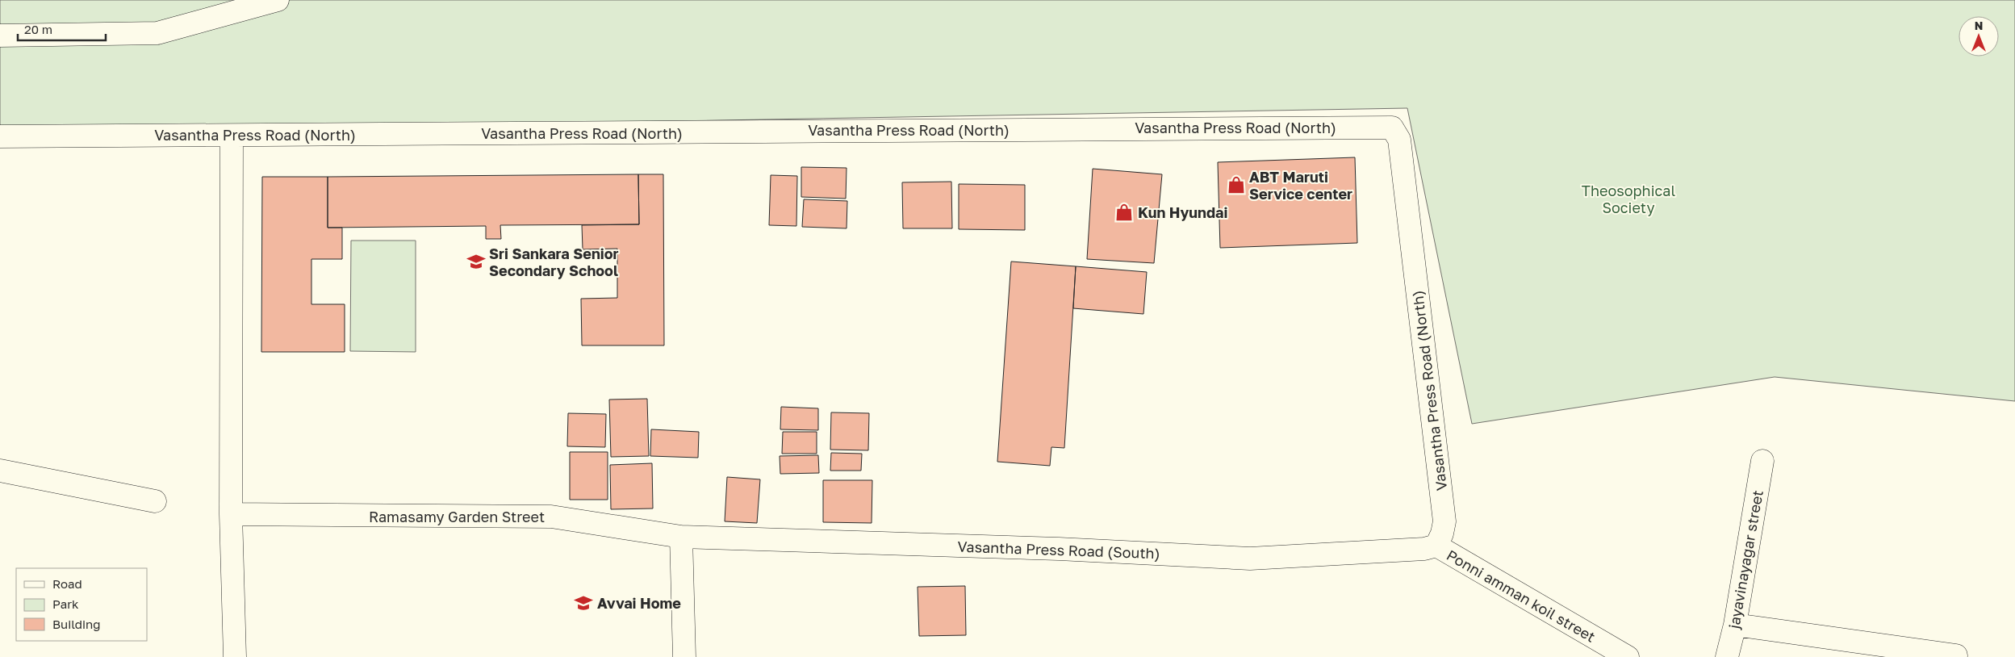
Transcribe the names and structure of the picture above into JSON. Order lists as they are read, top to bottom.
{
  "streets": {
    "street": [
      "Vasantha Press Road (North)",
      "Ramasamy Garden Street",
      "Vasantha Press Road (South)",
      "jayavinayagar street",
      "Ponni amman koil street"
    ]
  },
  "crossings": [
    ["Vasantha Press Road (North)", "Vasantha Press Road (South)"],
    ["Vasantha Press Road (North)", "Ponni amman koil street"],
    ["Ramasamy Garden Street", "Vasantha Press Road (South)"],
    ["Vasantha Press Road (South)", "Ponni amman koil street"]
  ],
  "parks": ["Theosophical Society"],
  "places": {
    "shop": ["ABT Maruti Service center", "Kun Hyundai"],
    "school or university": ["Sri Sankara Senior Secondary School", "Avvai Home"]
  },
  "legend": ["Road", "Park", "Building"],
  "scale_bar": "20 m",
  "north": "top"
}
